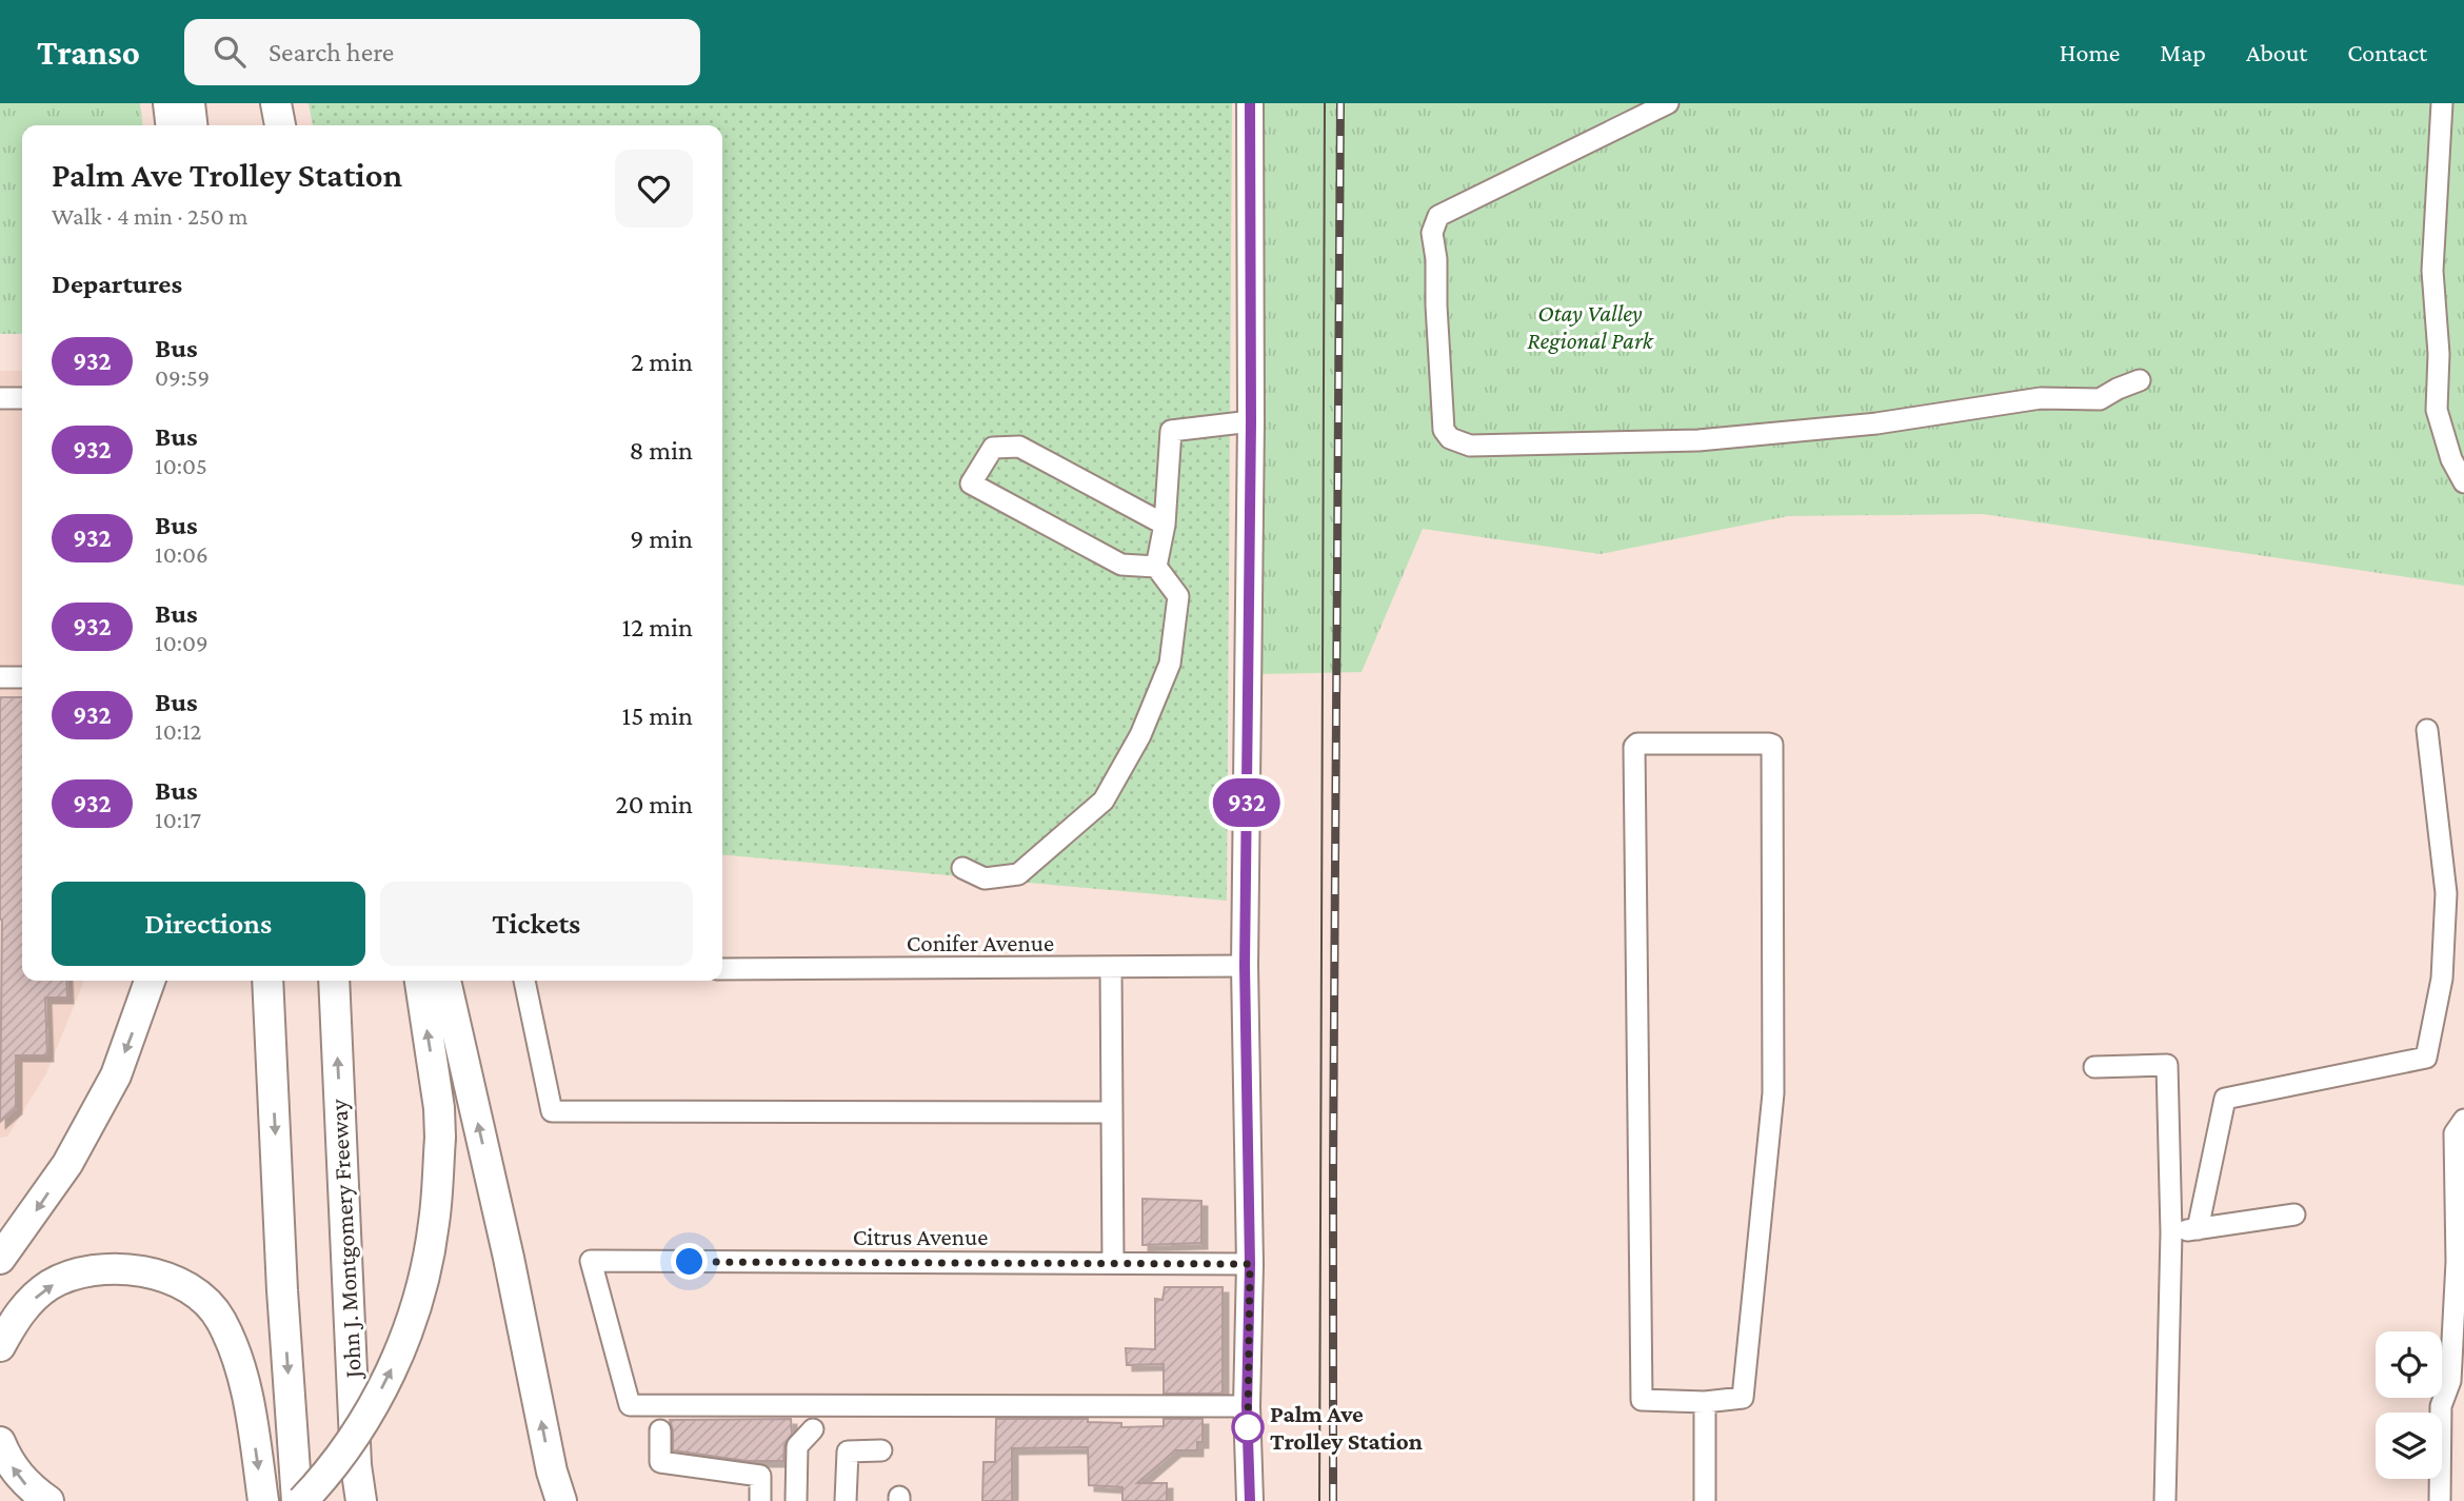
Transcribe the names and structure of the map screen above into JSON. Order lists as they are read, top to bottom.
{
  "streets": {
    "highway": ["John J. Montgomery Freeway"],
    "street": ["Conifer Avenue", "Citrus Avenue"]
  },
  "parks": ["Otay Valley Regional Park"],
  "places": ["Palm Ave Trolley Station"],
  "lines": ["bus line 932"],
  "page": {
    "header": "Transo",
    "search": "Search here",
    "nav": [
      "Home",
      "Map",
      "About",
      "Contact"
    ],
    "on_map": "932",
    "heading": [
      ["Palm Ave Trolley Station", "Walk · 4 min · 250 m"],
      "Departures"
    ],
    "list": [
      {
        "mark": "932",
        "name": "Bus",
        "note": "09:59",
        "value": "2 min"
      },
      {
        "mark": "932",
        "name": "Bus",
        "note": "10:05",
        "value": "8 min"
      },
      {
        "mark": "932",
        "name": "Bus",
        "note": "10:06",
        "value": "9 min"
      },
      {
        "mark": "932",
        "name": "Bus",
        "note": "10:09",
        "value": "12 min"
      },
      {
        "mark": "932",
        "name": "Bus",
        "note": "10:12",
        "value": "15 min"
      },
      {
        "mark": "932",
        "name": "Bus",
        "note": "10:17",
        "value": "20 min"
      }
    ],
    "buttons": ["Directions", "Tickets"]
  }
}
